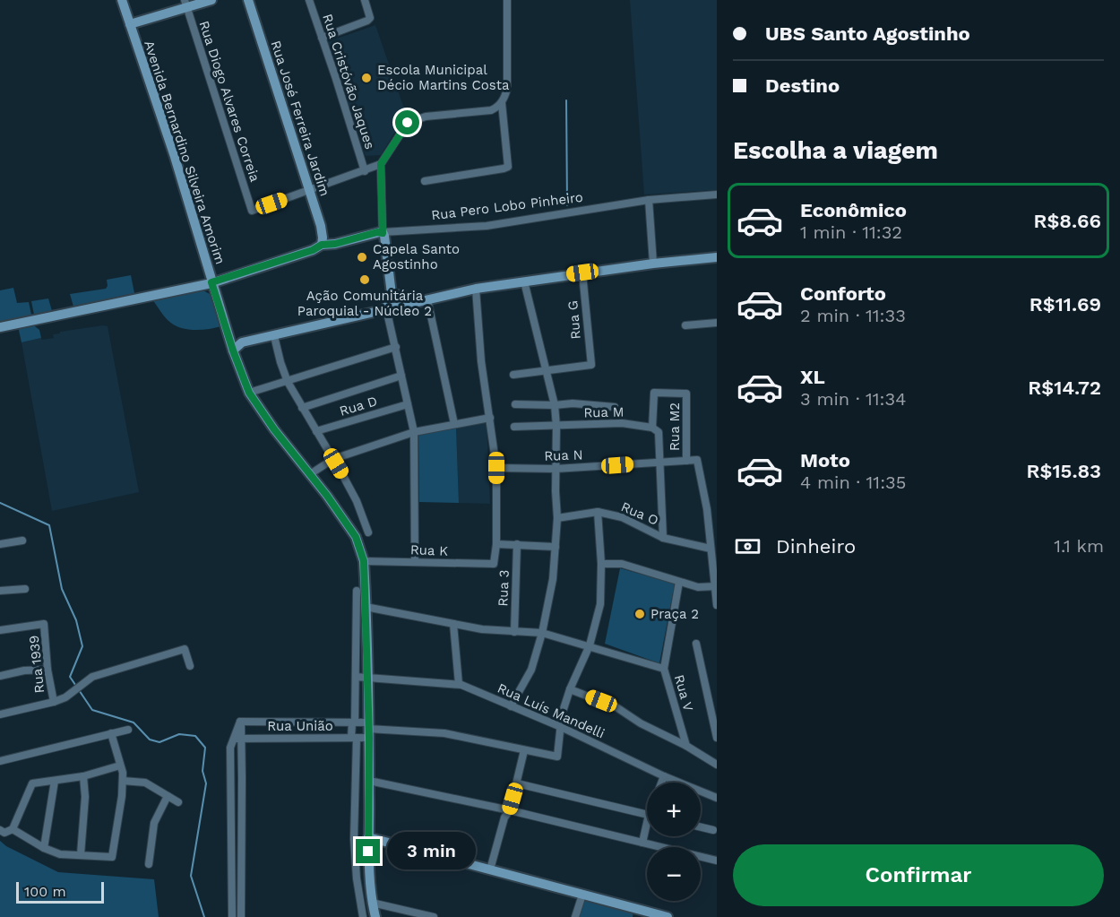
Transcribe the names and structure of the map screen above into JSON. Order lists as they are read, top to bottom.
{
  "streets": {
    "main road": ["Rua José Ferreira Jardim", "Avenida Bernardino Silveira Amorim", "Rua Pero Lobo Pinheiro"],
    "street": [
      "Rua Cristóvão Jaques",
      "Rua Diogo Alvares Correia",
      "Rua G",
      "Rua D",
      "Rua M",
      "Rua M2",
      "Rua N",
      "Rua O",
      "Rua K",
      "Rua 3",
      "Rua 1939",
      "Rua V",
      "Rua Luís Mandelli",
      "Rua União"
    ]
  },
  "crossings": [
    ["Rua Diogo Alvares Correia", "Rua José Ferreira Jardim"],
    ["Rua José Ferreira Jardim", "Rua Pero Lobo Pinheiro"],
    ["Avenida Bernardino Silveira Amorim", "Rua Pero Lobo Pinheiro"],
    ["Avenida Bernardino Silveira Amorim", "Rua K"],
    ["Avenida Bernardino Silveira Amorim", "Rua Luís Mandelli"],
    ["Avenida Bernardino Silveira Amorim", "Rua União"],
    ["Rua M", "Rua M2"],
    ["Rua M2", "Rua N"],
    ["Rua N", "Rua O"]
  ],
  "places": [
    "Escola Municipal Décio Martins Costa",
    "Capela Santo Agostinho",
    "Ação Comunitária Paroquial - Núcleo 2",
    "Praça 2"
  ],
  "scale_bar": "100 m",
  "page": {
    "banner": ["UBS Santo Agostinho", "Destino"],
    "heading": "Escolha a viagem",
    "list": [
      {
        "name": "Econômico",
        "note": "1 min · 11:32",
        "value": "R$8.66"
      },
      {
        "name": "Conforto",
        "note": "2 min · 11:33",
        "value": "R$11.69"
      },
      {
        "name": "XL",
        "note": "3 min · 11:34",
        "value": "R$14.72"
      },
      {
        "name": "Moto",
        "note": "4 min · 11:35",
        "value": "R$15.83"
      }
    ],
    "pay": ["Dinheiro", "1.1 km"],
    "map_buttons": ["+", "−"],
    "bubble": "3 min",
    "buttons": "Confirmar",
    "scale": "100 m"
  }
}
